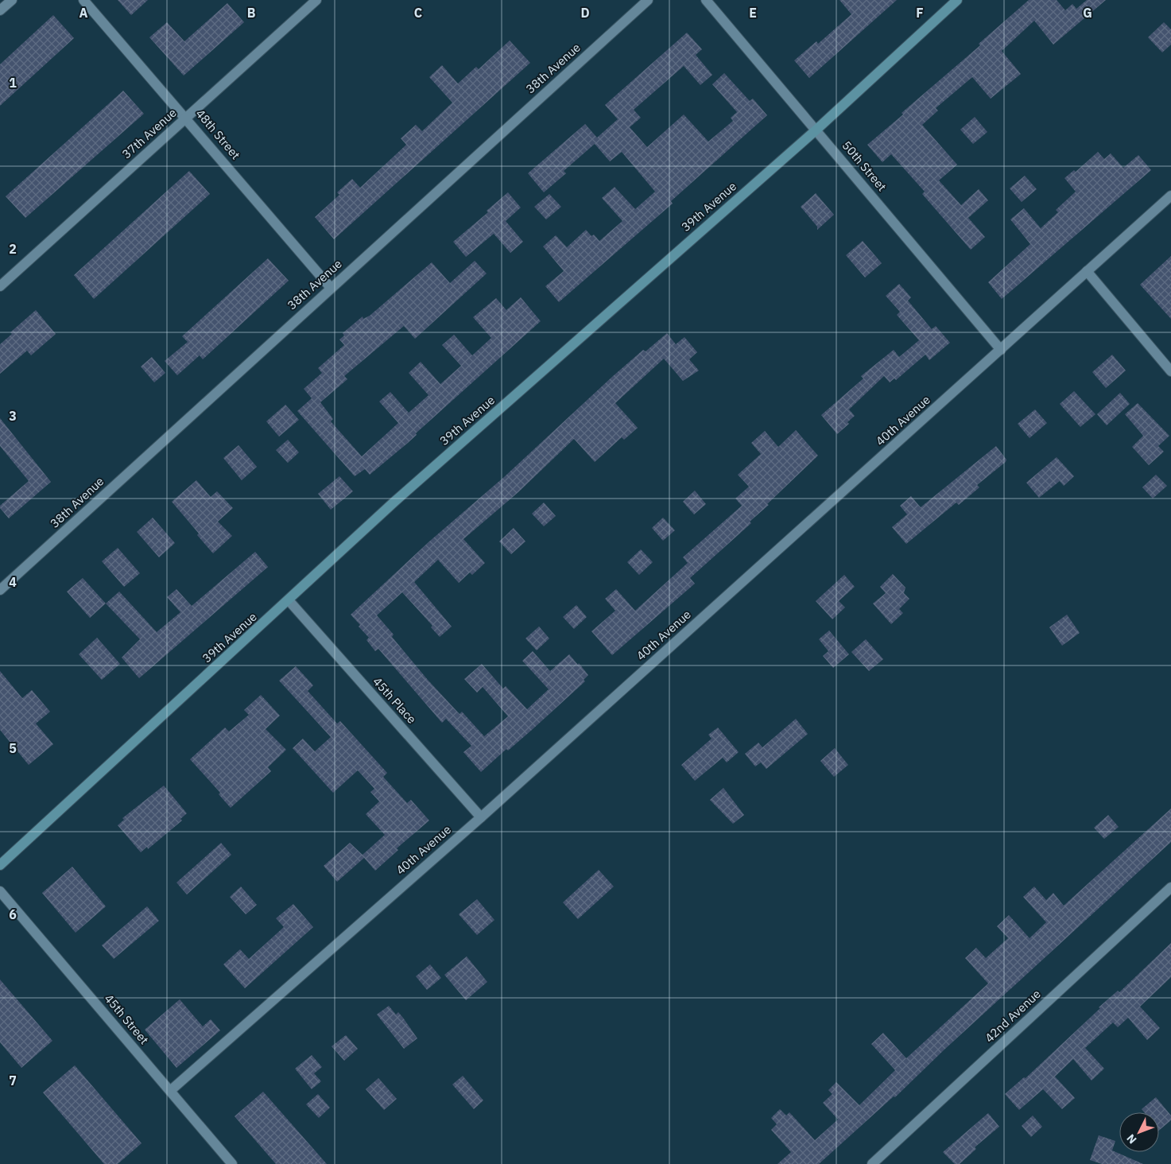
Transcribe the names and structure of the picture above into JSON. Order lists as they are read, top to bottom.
{
  "streets": {
    "main road": ["39th Avenue"],
    "street": [
      "38th Avenue",
      "37th Avenue",
      "48th Street",
      "50th Street",
      "40th Avenue",
      "45th Place",
      "42nd Avenue",
      "45th Street"
    ]
  },
  "crossings": [
    ["38th Avenue", "48th Street"],
    ["37th Avenue", "48th Street"],
    ["50th Street", "39th Avenue"],
    ["50th Street", "40th Avenue"],
    ["39th Avenue", "45th Place"],
    ["40th Avenue", "45th Place"],
    ["40th Avenue", "45th Street"]
  ],
  "north": "bottom left",
  "grid": {
    "columns": [
      "A",
      "B",
      "C",
      "D",
      "E",
      "F",
      "G"
    ],
    "rows": [
      "1",
      "2",
      "3",
      "4",
      "5",
      "6",
      "7"
    ]
  }
}
